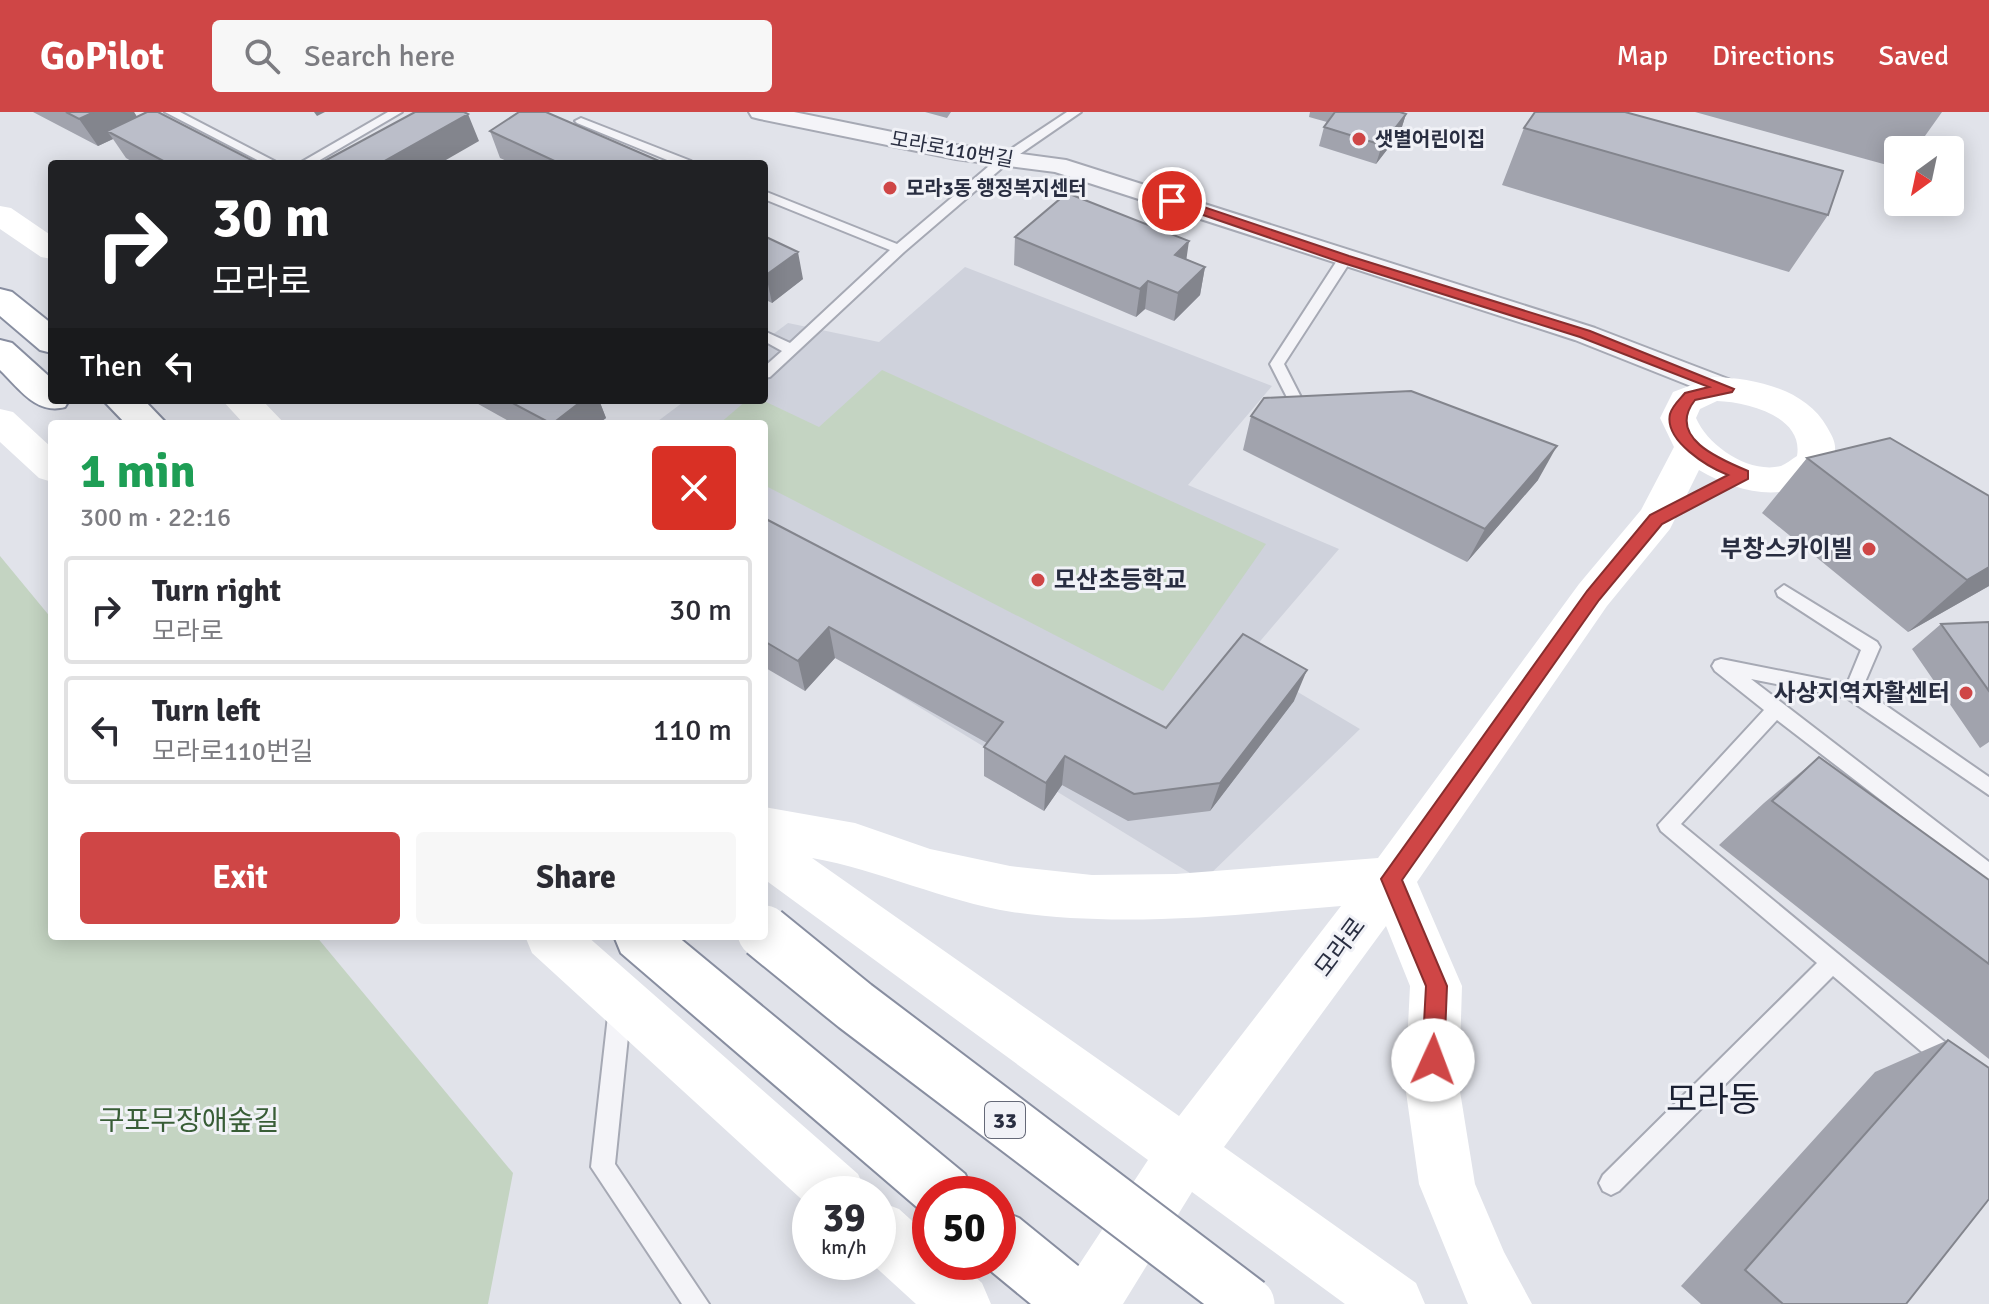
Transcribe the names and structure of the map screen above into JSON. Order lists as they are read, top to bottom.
{
  "streets": {
    "main road": ["모라로110번길", "모라로", "33"]
  },
  "crossings": [
    ["모라로110번길", "모라로"]
  ],
  "districts": ["모라동"],
  "parks": ["구포무장애숲길"],
  "places": [
    "샛별어린이집",
    "모라3동 행정복지센터",
    "부창스카이빌",
    "모산초등학교",
    "사상지역자활센터"
  ],
  "north": "bottom left",
  "page": {
    "header": "GoPilot",
    "search": "Search here",
    "nav": ["Map", "Directions", "Saved"],
    "turn": ["30 m", "모라로"],
    "then": "Then",
    "heading": ["1 min", "300 m · 22:16"],
    "list": [
      {
        "name": "Turn right",
        "note": "모라로",
        "value": "30 m"
      },
      {
        "name": "Turn left",
        "note": "모라로110번길",
        "value": "110 m"
      }
    ],
    "buttons": ["Exit", "Share"],
    "speed": "39 km/h",
    "limit": "50"
  }
}
